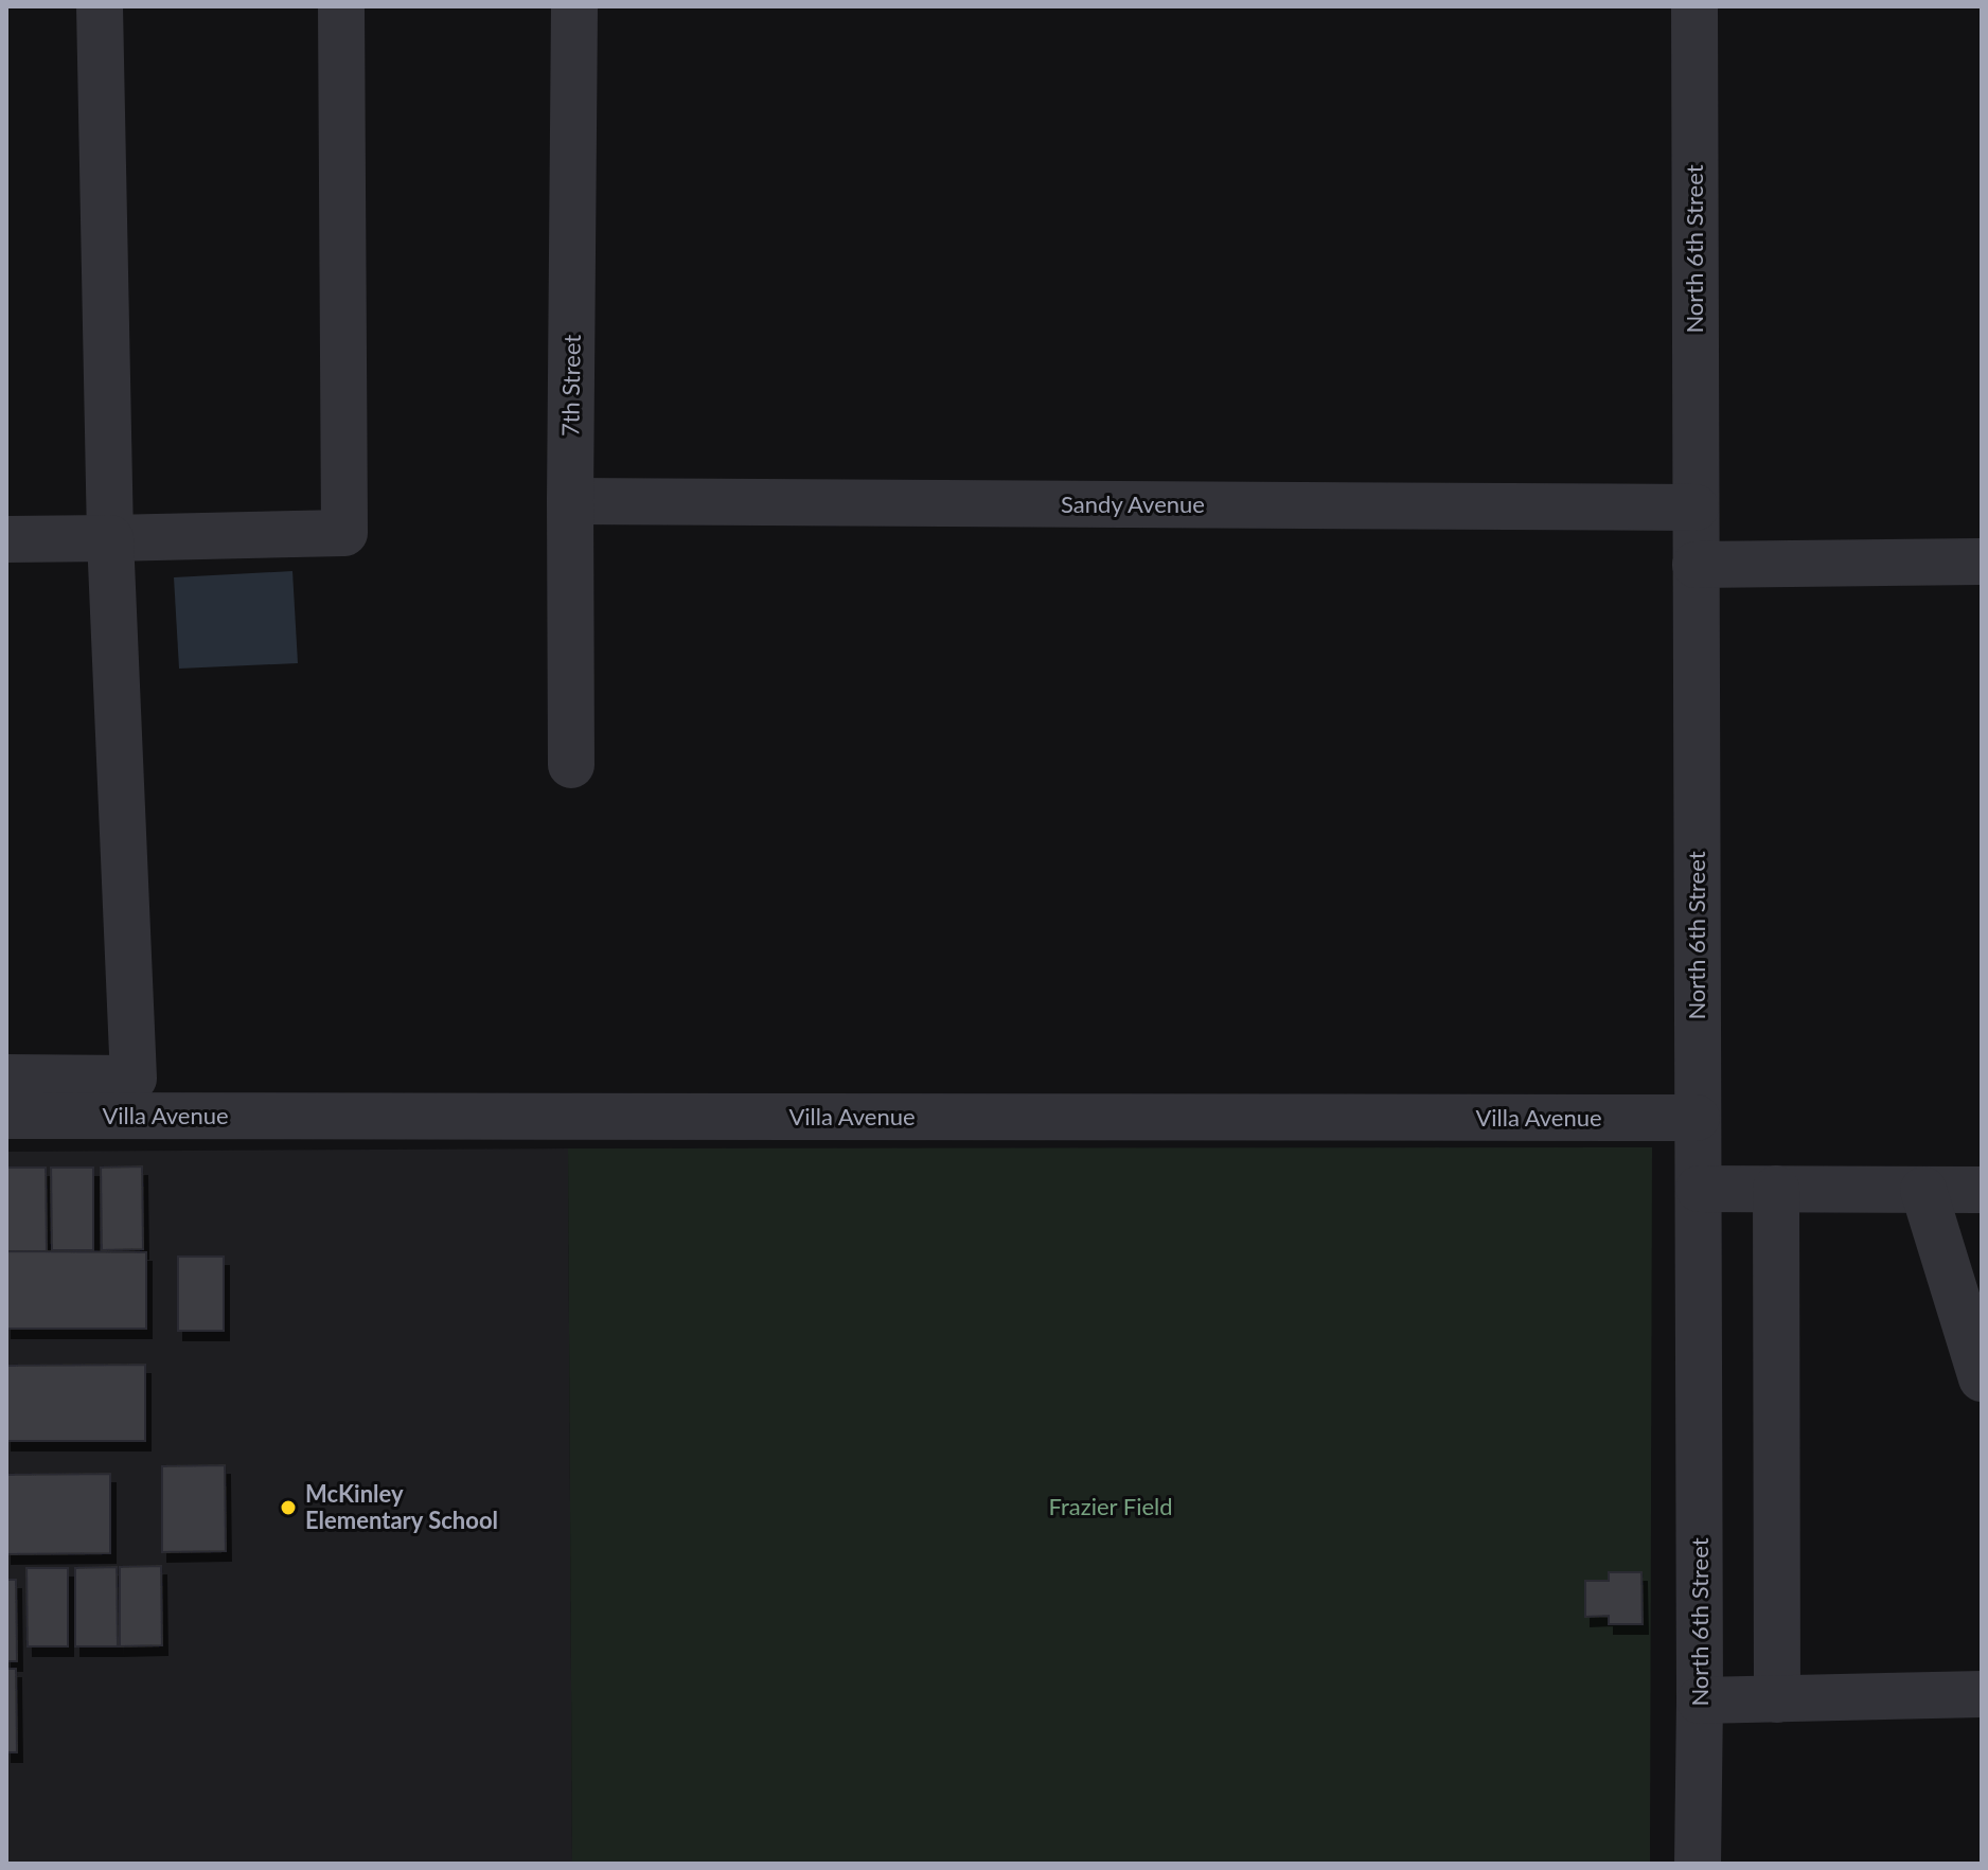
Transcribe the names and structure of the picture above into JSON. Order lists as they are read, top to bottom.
{
  "streets": {
    "street": [
      "North 6th Street",
      "7th Street",
      "Sandy Avenue",
      "Villa Avenue"
    ]
  },
  "crossings": [
    ["North 6th Street", "Sandy Avenue"],
    ["North 6th Street", "Villa Avenue"],
    ["7th Street", "Sandy Avenue"]
  ],
  "parks": ["Frazier Field"],
  "places": ["McKinley Elementary School"]
}
